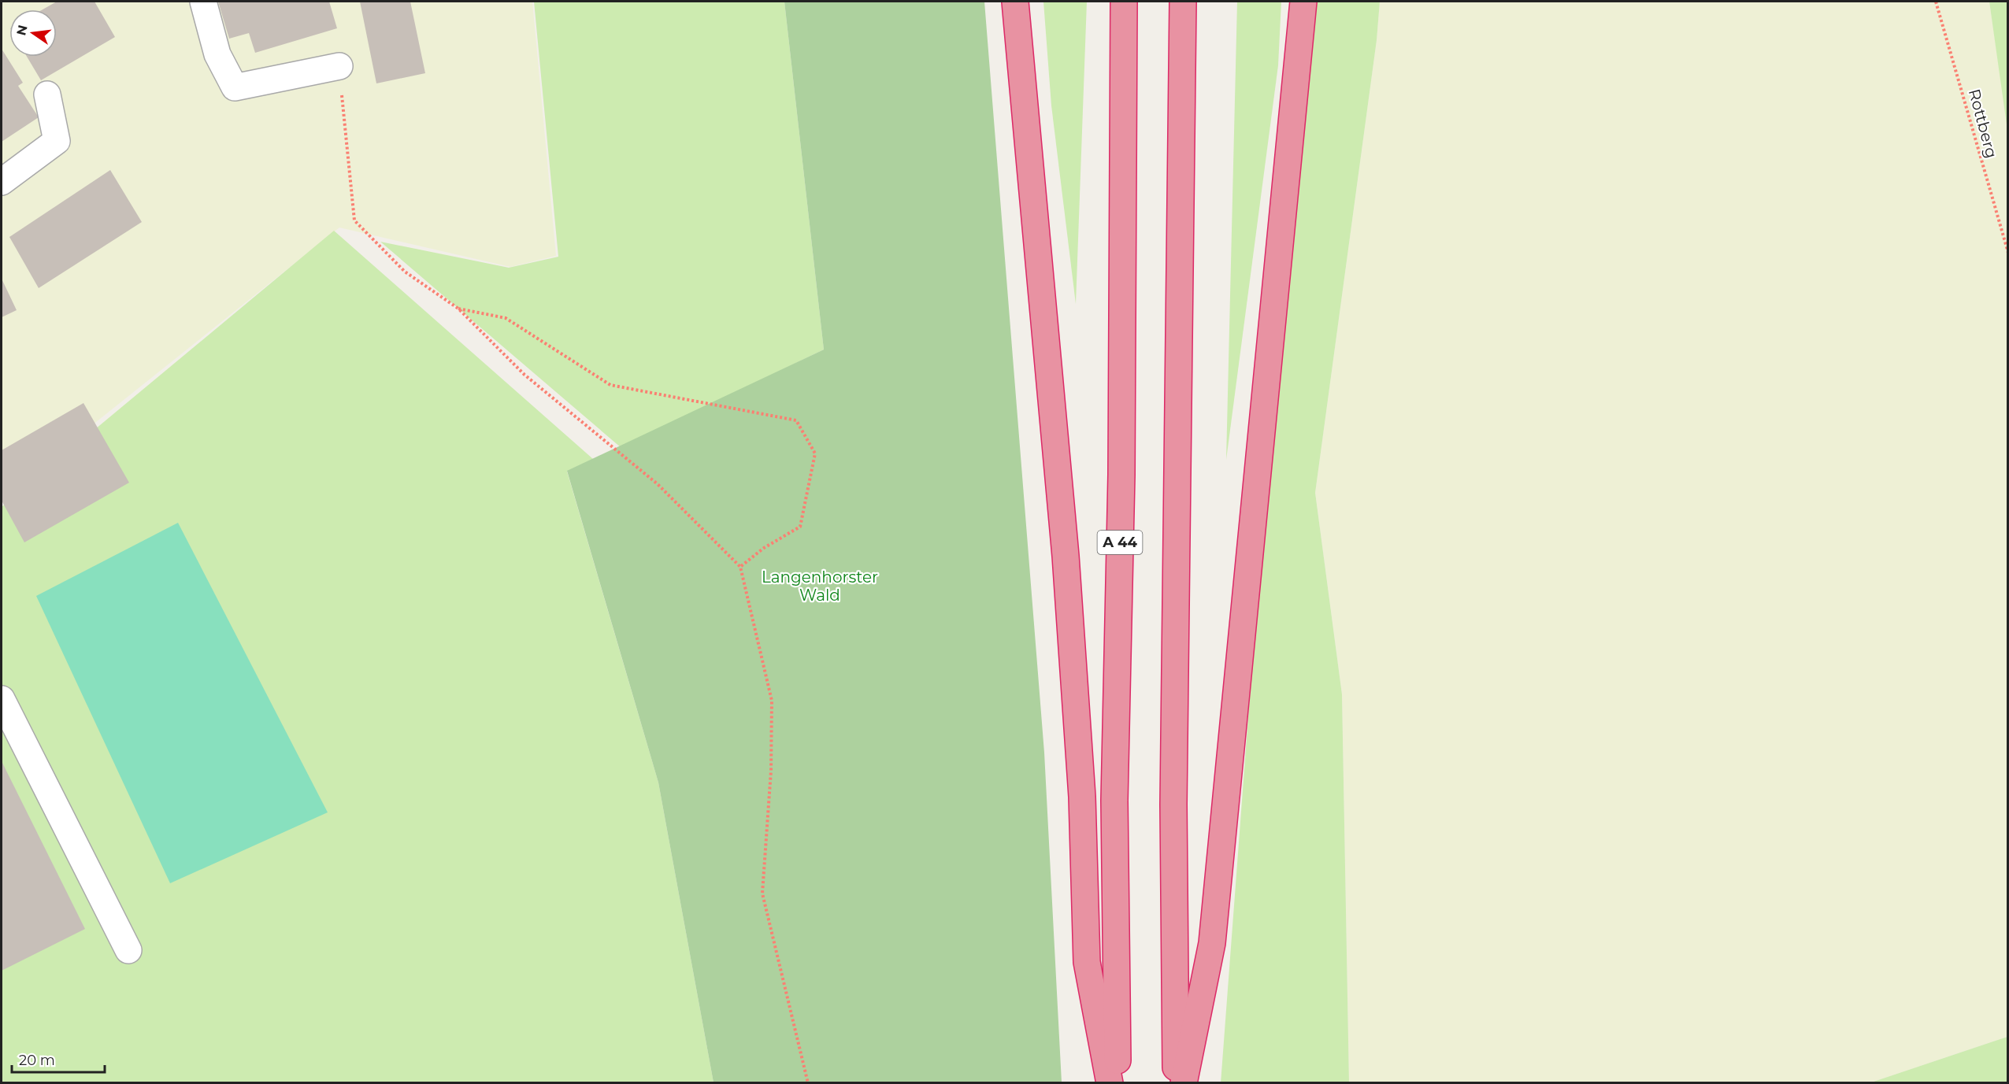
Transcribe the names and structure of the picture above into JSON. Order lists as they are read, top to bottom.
{
  "streets": {
    "highway": ["A 44"],
    "path": ["Rottberg"]
  },
  "parks": ["Langenhorster Wald"],
  "scale_bar": "20 m",
  "north": "left"
}
